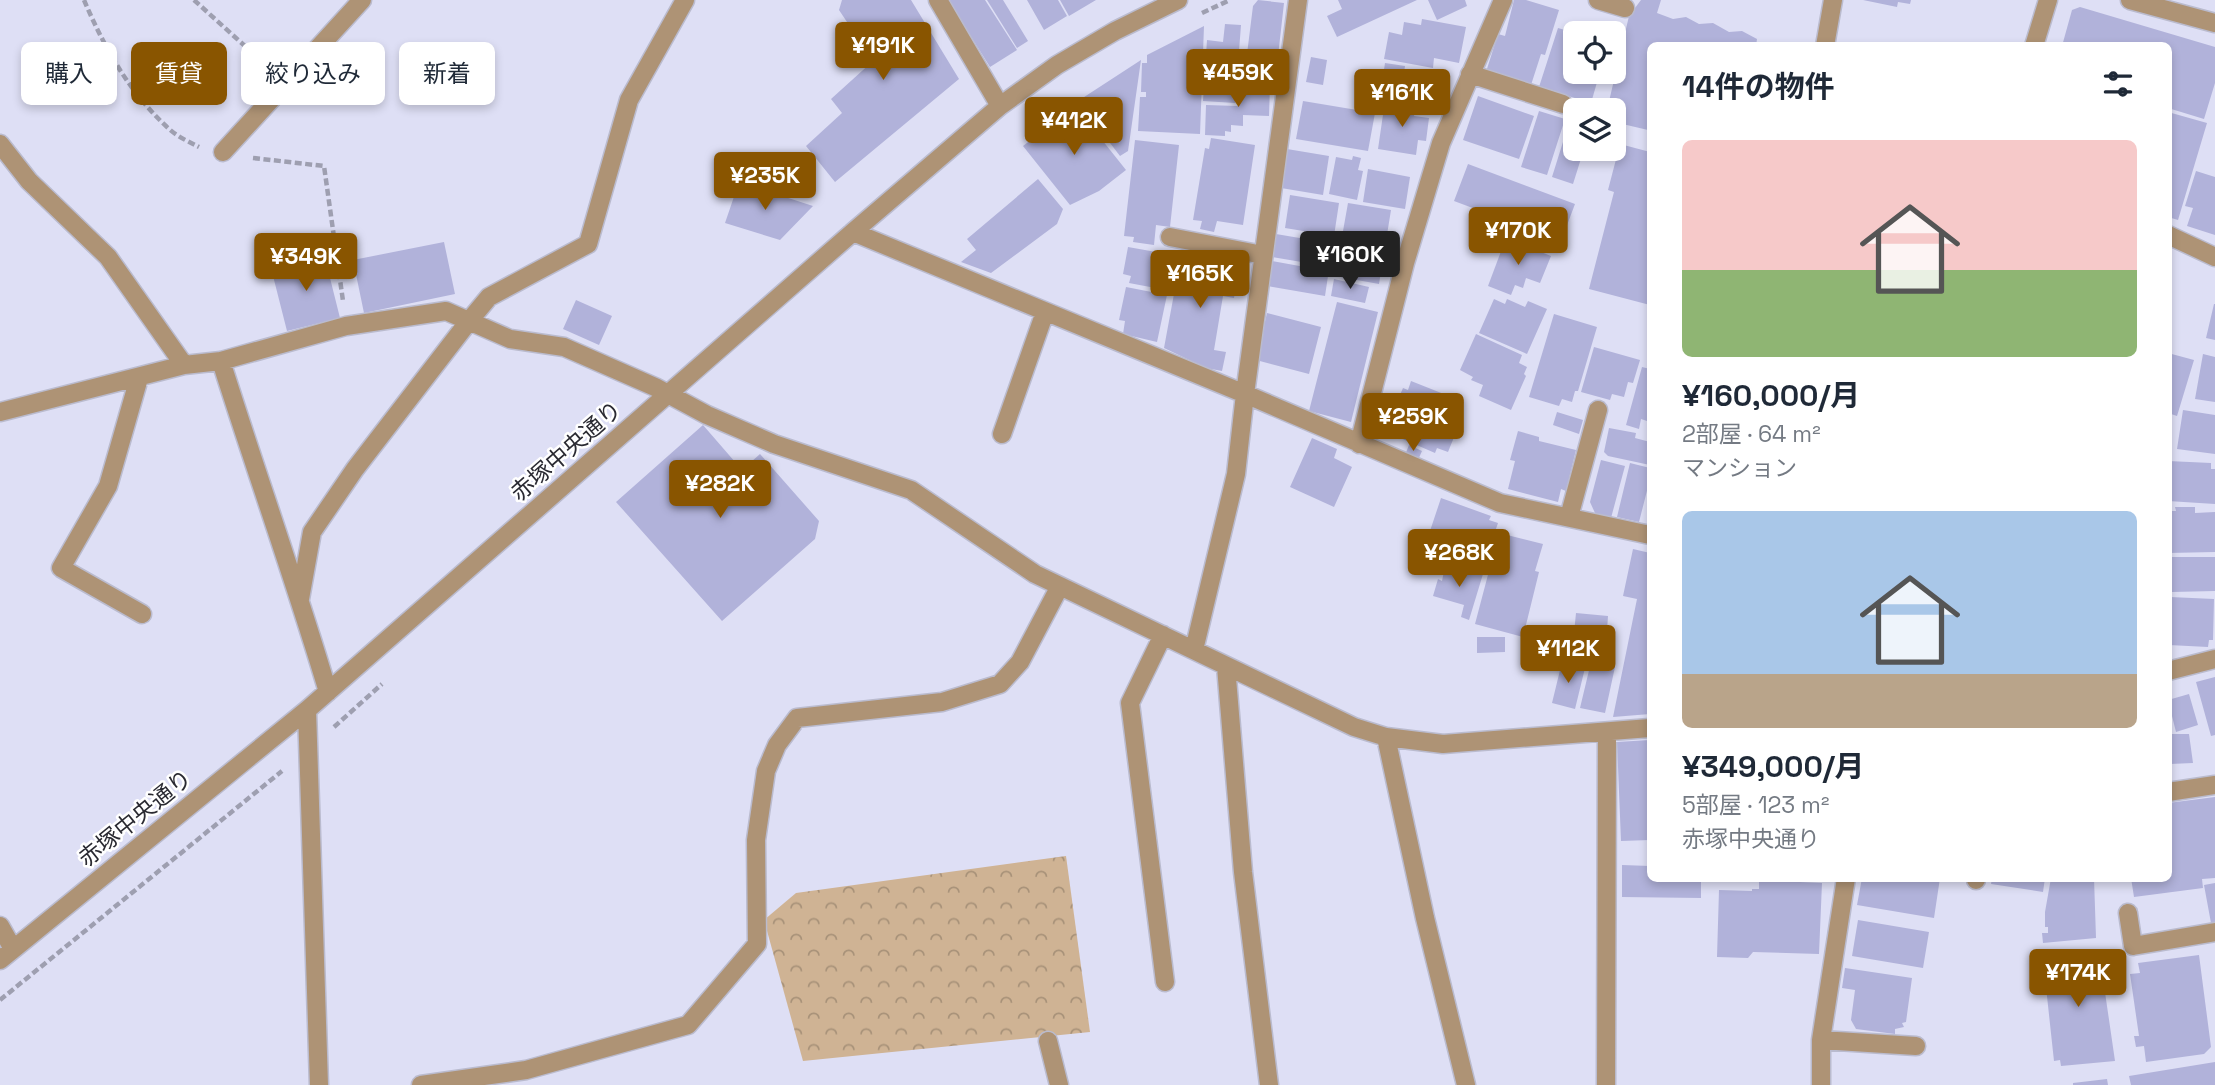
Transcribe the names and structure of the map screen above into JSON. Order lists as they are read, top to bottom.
{
  "streets": {
    "street": ["赤塚中央通り"]
  },
  "page": {
    "price": [
      "¥191K",
      "¥459K",
      "¥161K",
      "¥412K",
      "¥235K",
      "¥170K",
      "¥160K",
      "¥349K",
      "¥165K",
      "¥259K",
      "¥282K",
      "¥268K",
      "¥112K",
      "¥174K"
    ],
    "chip": [
      "購入",
      "賃貸",
      "絞り込み",
      "新着"
    ],
    "heading": "14件の物件",
    "list": [
      {
        "name": "¥160,000/月",
        "note": "2部屋 · 64 m² · マンション"
      },
      {
        "name": "¥349,000/月",
        "note": "5部屋 · 123 m² · 赤塚中央通り"
      }
    ]
  }
}
